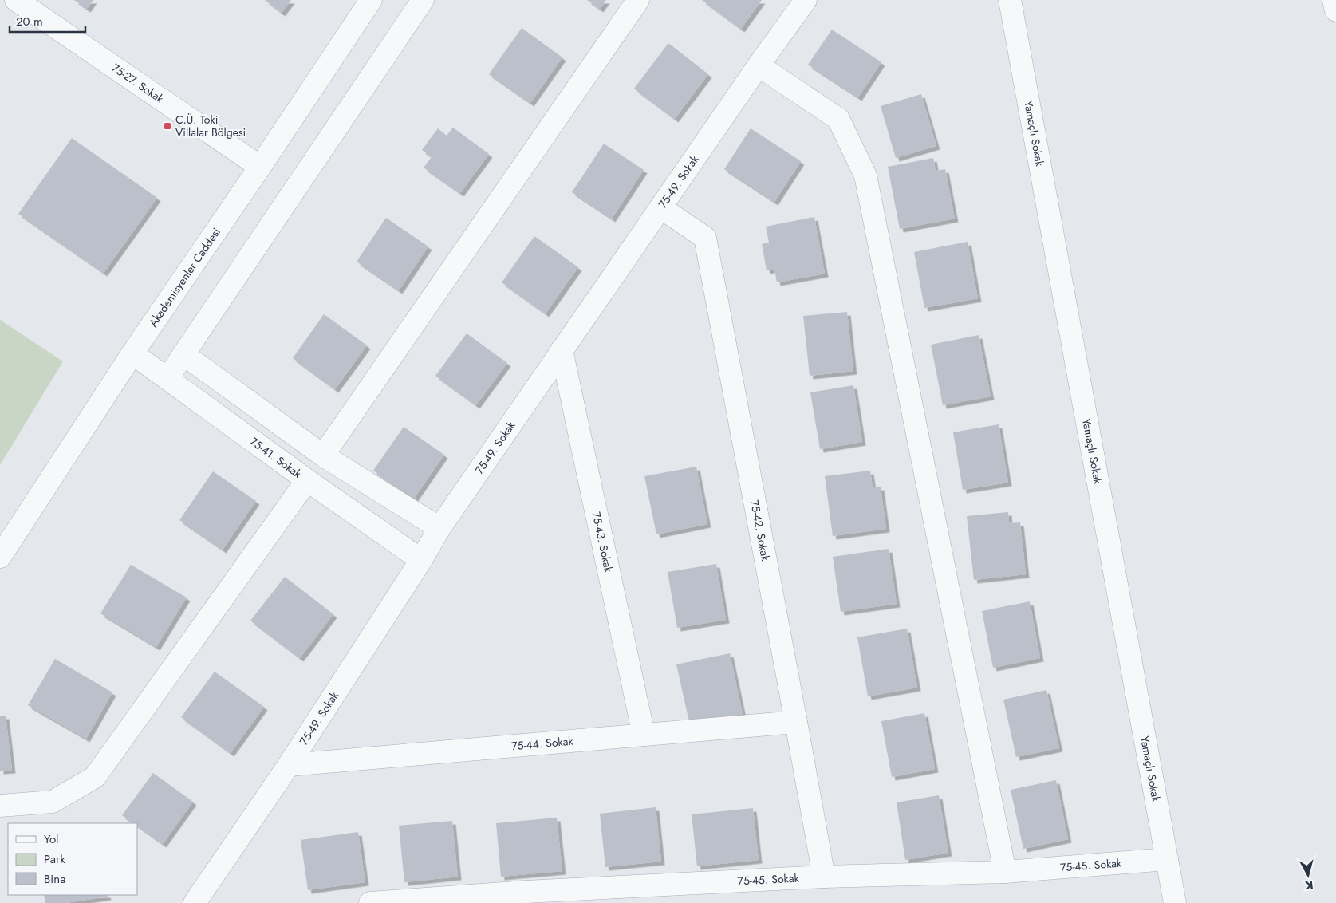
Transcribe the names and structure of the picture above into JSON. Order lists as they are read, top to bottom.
{
  "streets": {
    "street": [
      "75-27. Sokak",
      "Yamaçlı Sokak",
      "75-49. Sokak",
      "Akademisyenler Caddesi",
      "75-41. Sokak",
      "75-42. Sokak",
      "75-43. Sokak",
      "75-44. Sokak",
      "75-45. Sokak"
    ]
  },
  "crossings": [
    ["75-27. Sokak", "Akademisyenler Caddesi"],
    ["Yamaçlı Sokak", "75-45. Sokak"],
    ["75-49. Sokak", "75-41. Sokak"],
    ["75-49. Sokak", "75-42. Sokak"],
    ["75-49. Sokak", "75-43. Sokak"],
    ["75-49. Sokak", "75-44. Sokak"],
    ["Akademisyenler Caddesi", "75-41. Sokak"],
    ["75-42. Sokak", "75-44. Sokak"],
    ["75-42. Sokak", "75-45. Sokak"],
    ["75-43. Sokak", "75-44. Sokak"]
  ],
  "places": {
    "transit": ["C.Ü. Toki Villalar Bölgesi"]
  },
  "legend": ["Yol", "Park", "Bina"],
  "scale_bar": "20 m",
  "north": "bottom"
}
